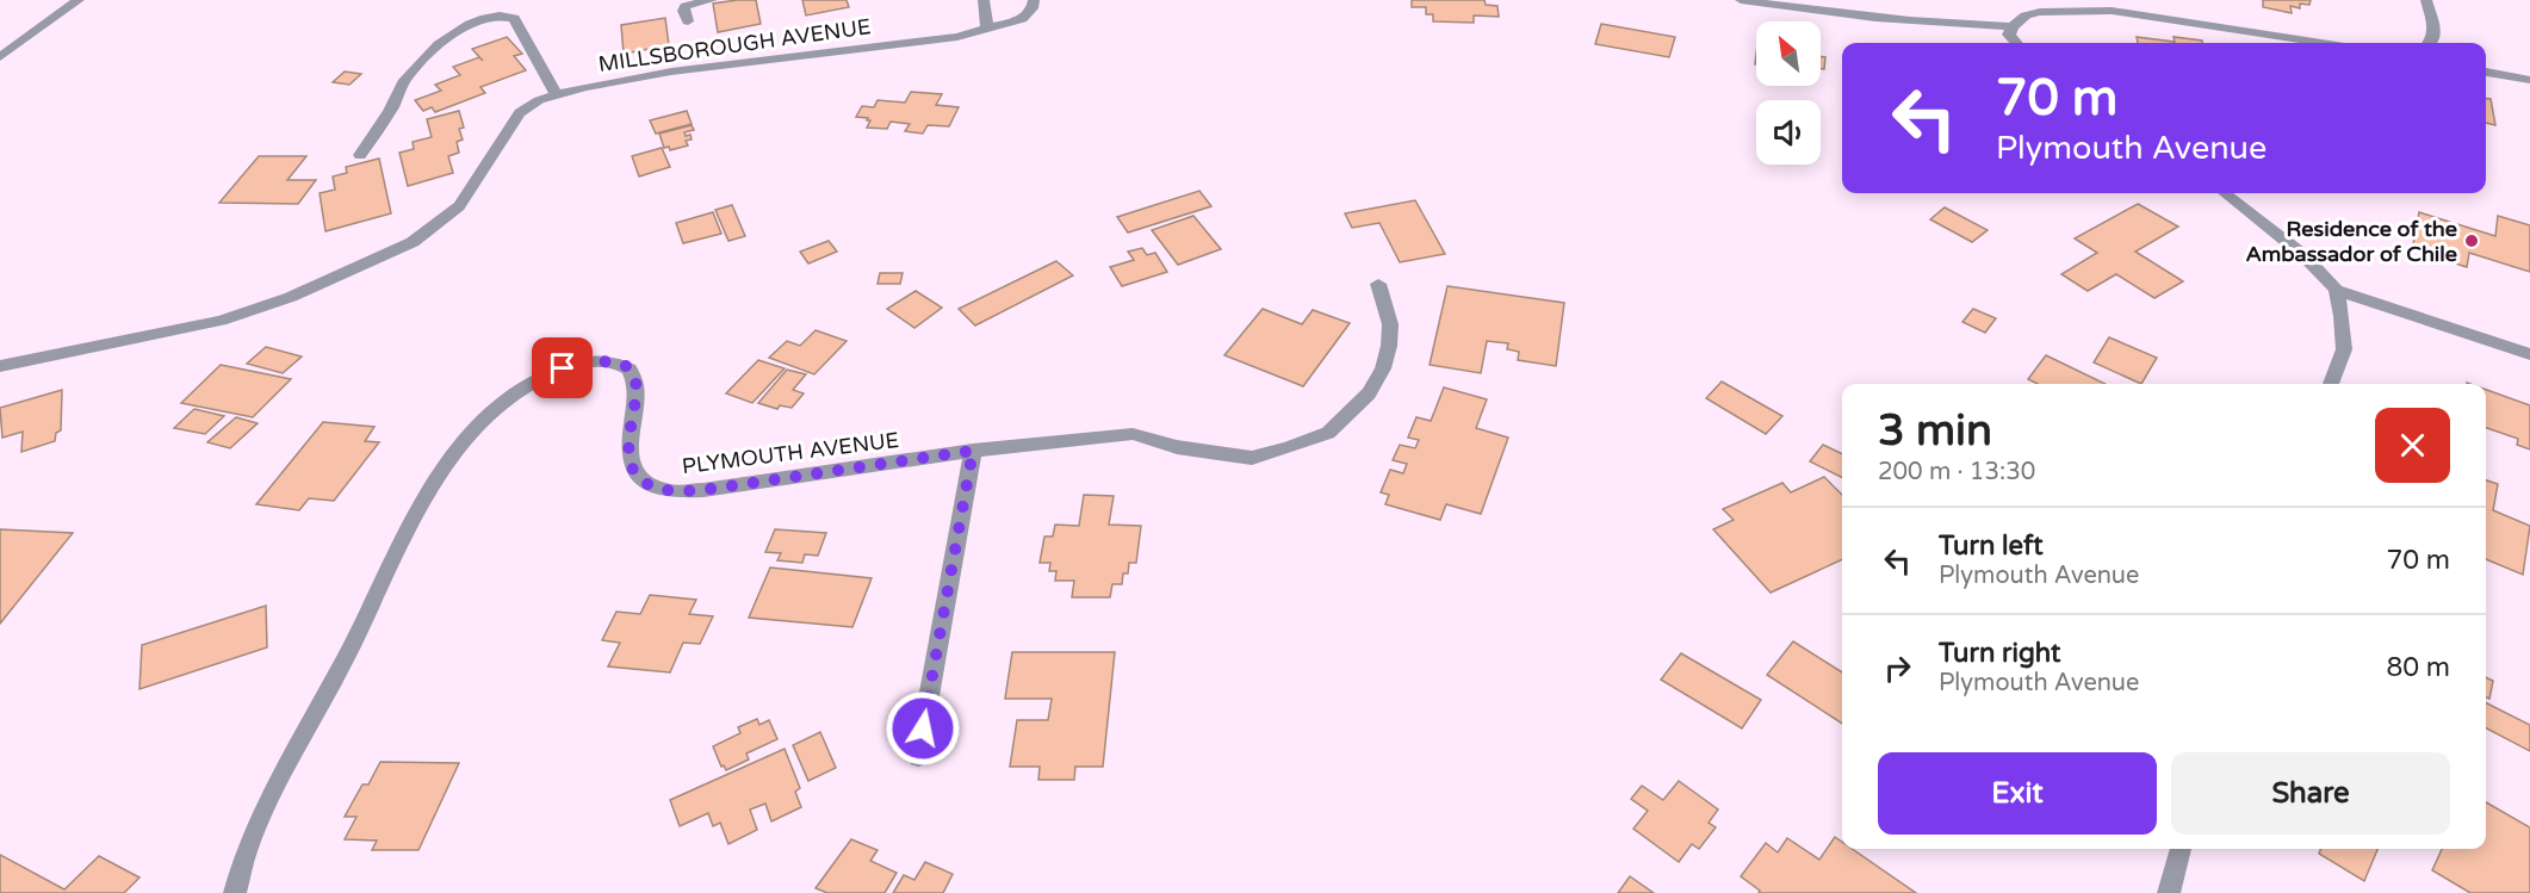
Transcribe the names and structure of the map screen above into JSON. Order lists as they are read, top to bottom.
{
  "streets": {
    "street": ["MILLSBOROUGH AVENUE", "PLYMOUTH AVENUE"]
  },
  "places": ["Residence of the Ambassador of Chile"],
  "north": "top left",
  "page": {
    "turn": ["70 m", "Plymouth Avenue"],
    "heading": ["3 min", "200 m · 13:30"],
    "list": [
      {
        "name": "Turn left",
        "note": "Plymouth Avenue",
        "value": "70 m"
      },
      {
        "name": "Turn right",
        "note": "Plymouth Avenue",
        "value": "80 m"
      }
    ],
    "buttons": ["Exit", "Share"]
  }
}
